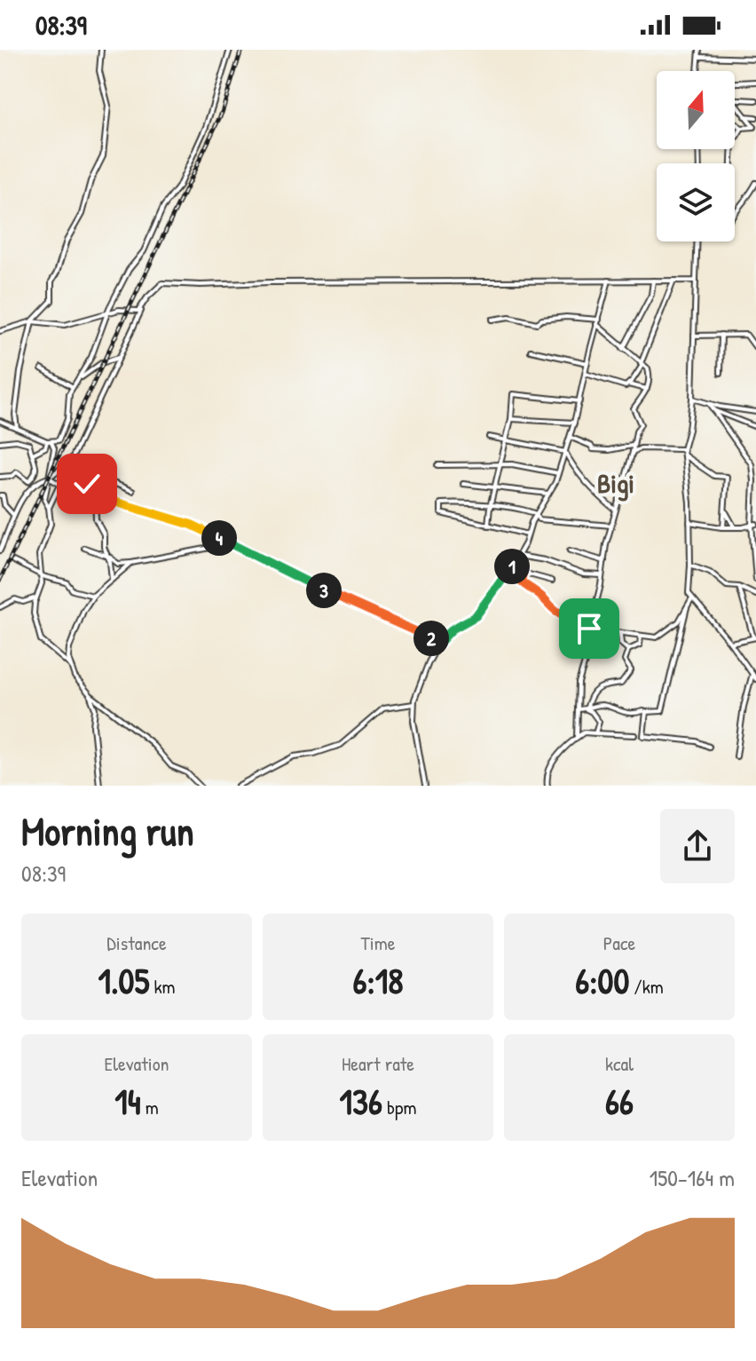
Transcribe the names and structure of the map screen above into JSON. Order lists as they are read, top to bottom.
{
  "districts": ["Bigi"],
  "north": "top",
  "page": {
    "status": "08:39",
    "pins": [
      "4",
      "1",
      "3",
      "2"
    ],
    "heading": ["Morning run", "08:39"],
    "stats": [
      ["Distance", "1.05 km"],
      ["Time", "6:18"],
      ["Pace", "6:00 /km"],
      ["Elevation", "14 m"],
      ["Heart rate", "136 bpm"],
      ["kcal", "66"]
    ],
    "chart": ["Elevation", "150–164 m"]
  }
}
